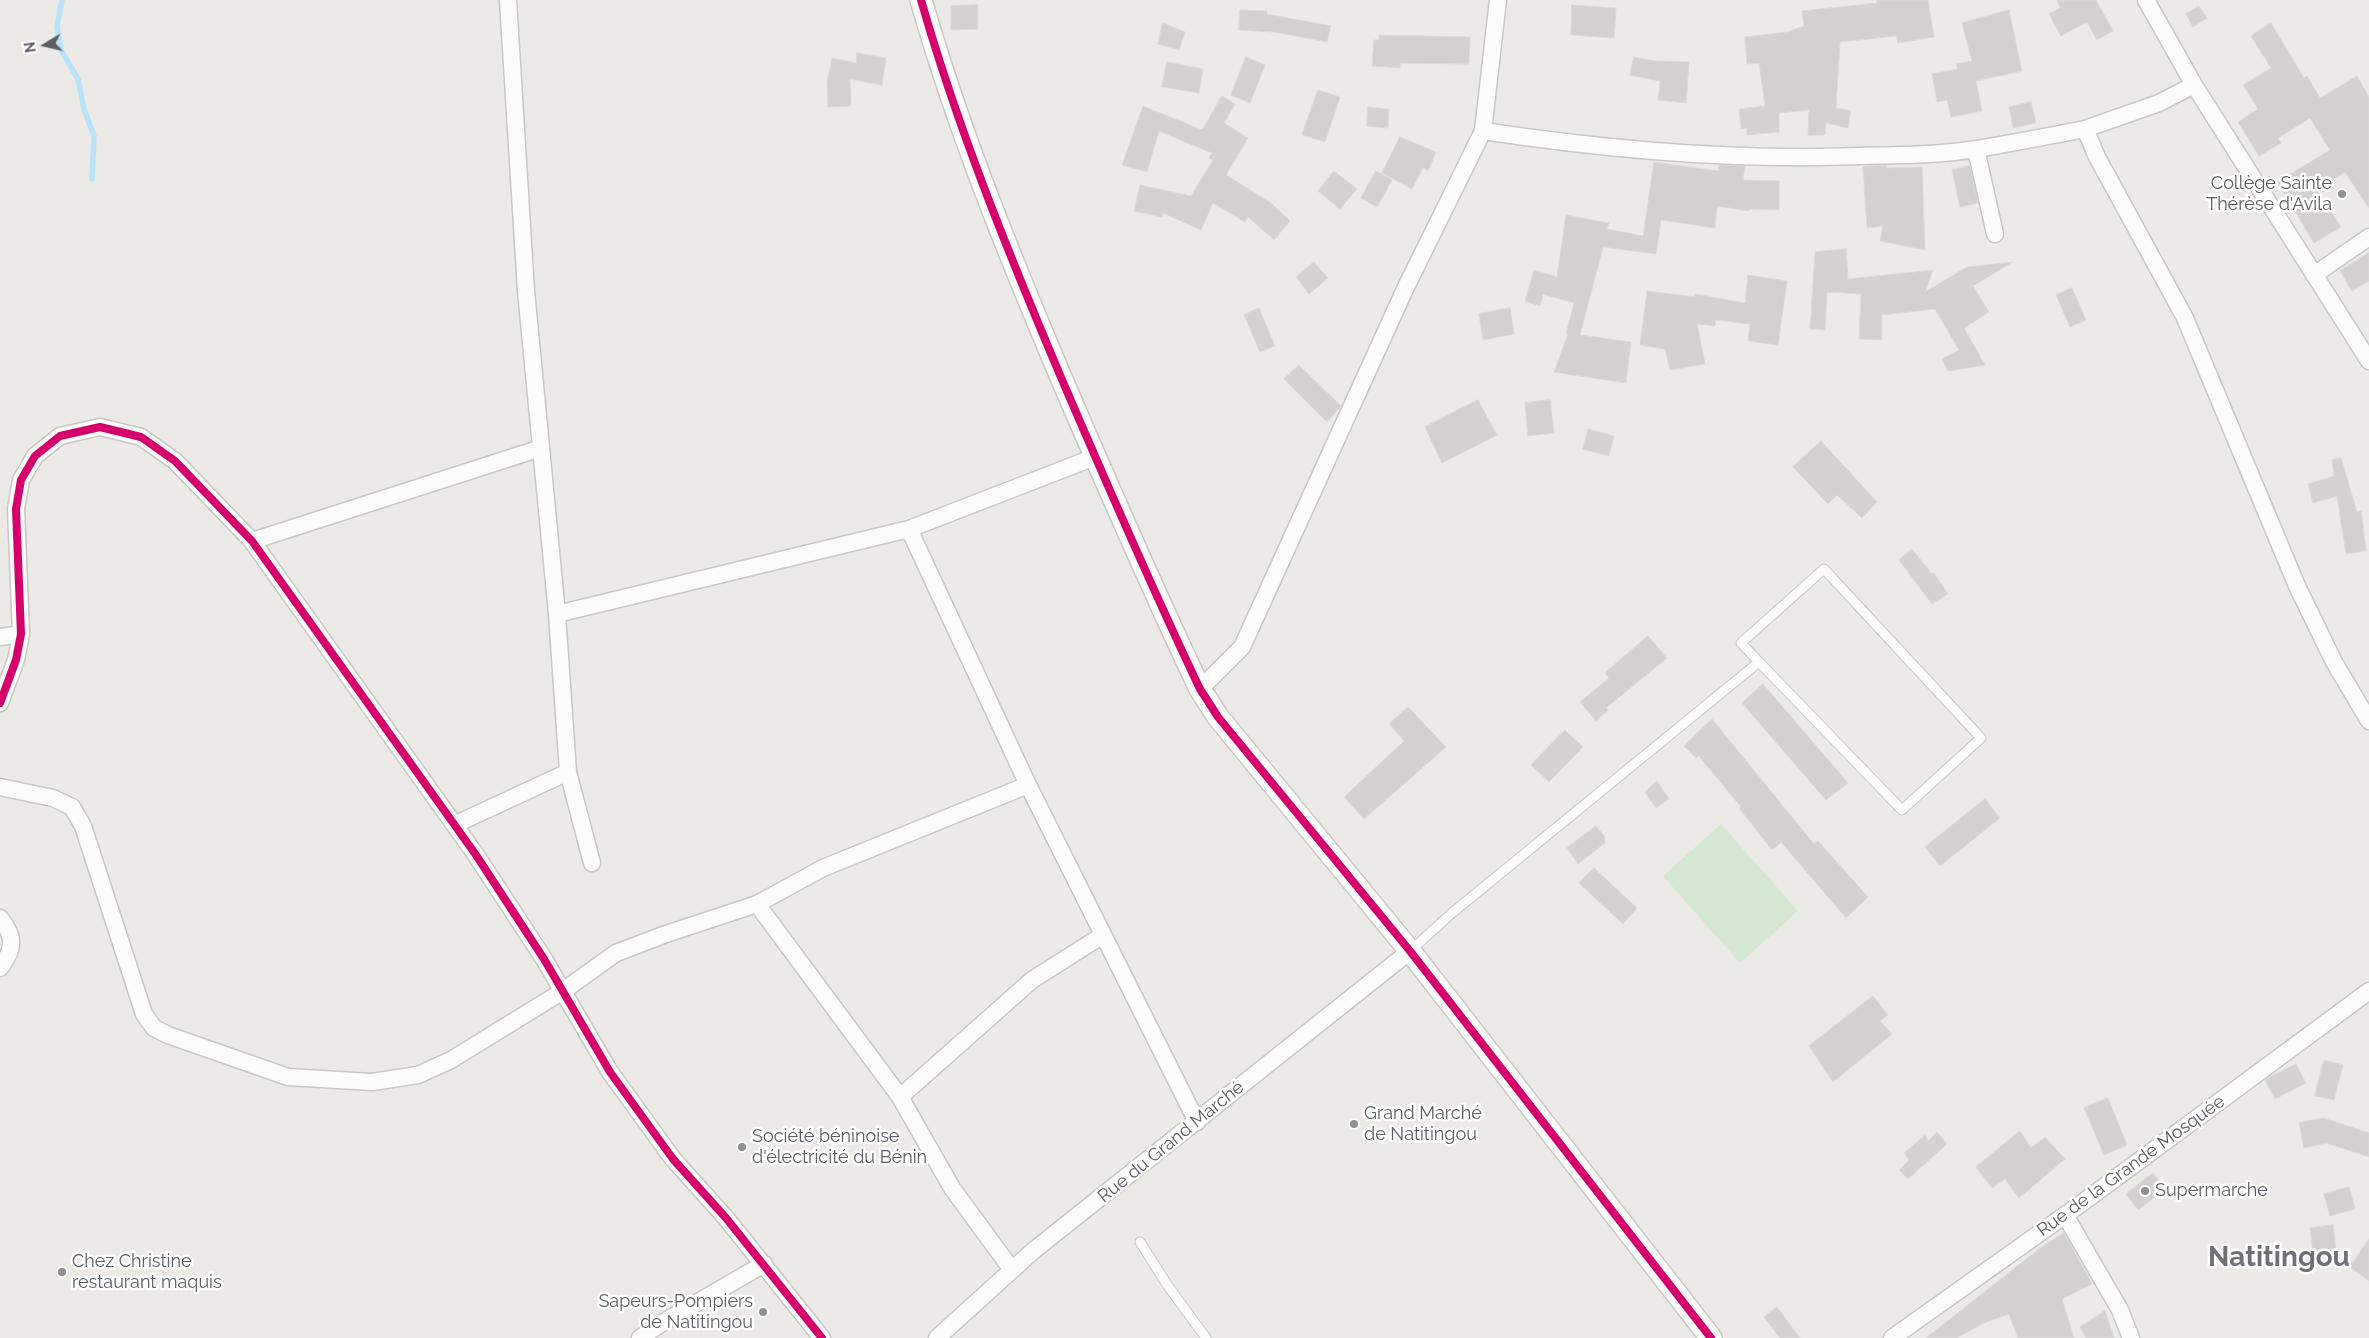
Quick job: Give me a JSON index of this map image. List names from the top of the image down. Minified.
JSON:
{"streets":{"street":["Rue du Grand Marché","Rue de la Grande Mosquée"]},"districts":["Natitingou"],"places":["Collège Sainte Thérèse d'Avila","Grand Marché de Natitingou","Société béninoise d'électricité du Bénin","Supermarche","Chez Christine restaurant maquis","Sapeurs-Pompiers de Natitingou"],"north":"left"}
